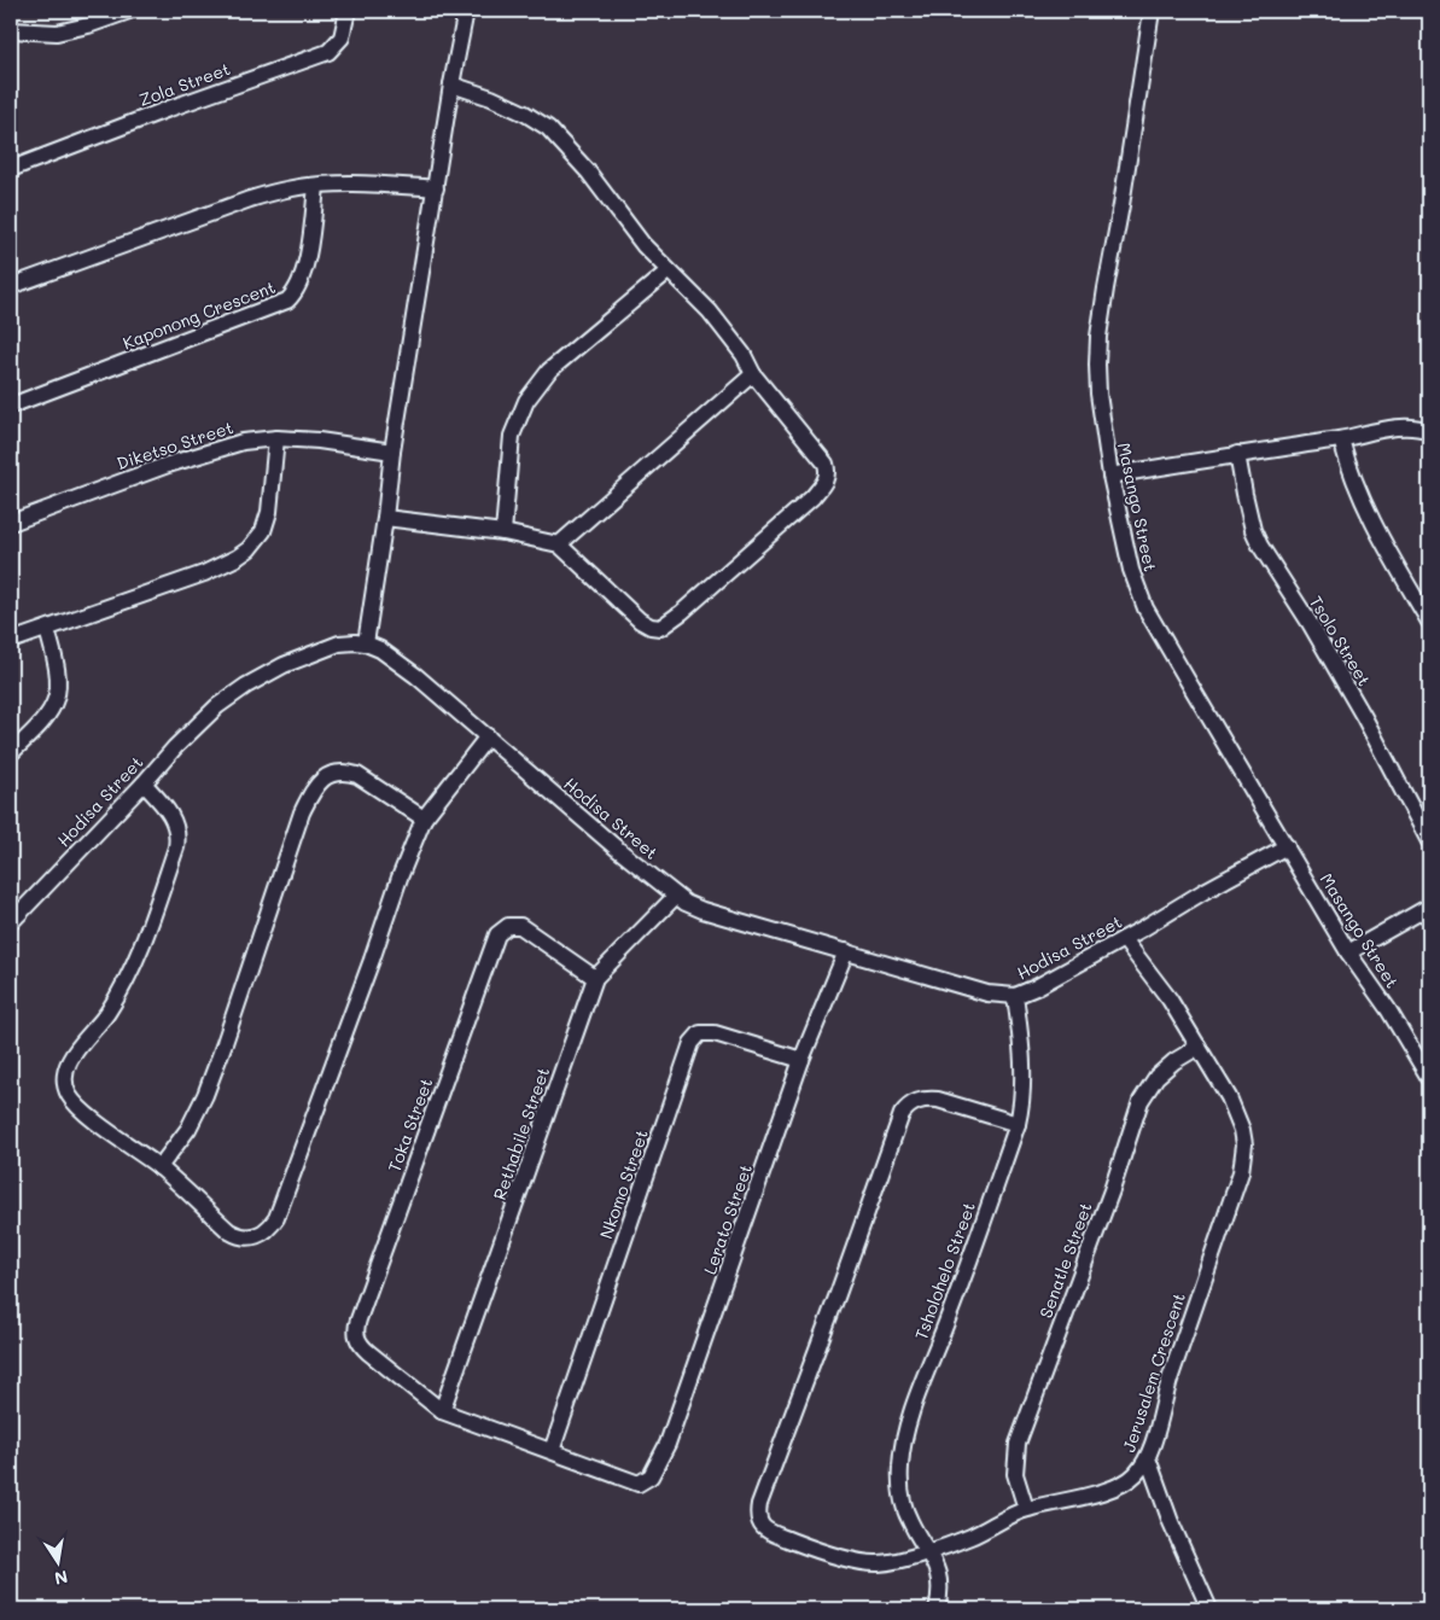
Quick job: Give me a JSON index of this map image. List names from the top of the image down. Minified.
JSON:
{"streets":{"street":["Zola Street","Kaponong Crescent","Diketso Street","Masango Street","Tsolo Street","Hodisa Street","Toka Street","Rethabile Street","Nkomo Street","Lerato Street","Senatle Street","Tsholohelo Street","Jerusalem Crescent"]},"crossings":[["Masango Street","Hodisa Street"],["Hodisa Street","Rethabile Street"],["Hodisa Street","Lerato Street"],["Hodisa Street","Tsholohelo Street"],["Hodisa Street","Jerusalem Crescent"],["Toka Street","Rethabile Street"],["Nkomo Street","Lerato Street"],["Senatle Street","Jerusalem Crescent"],["Tsholohelo Street","Jerusalem Crescent"]],"north":"bottom"}
